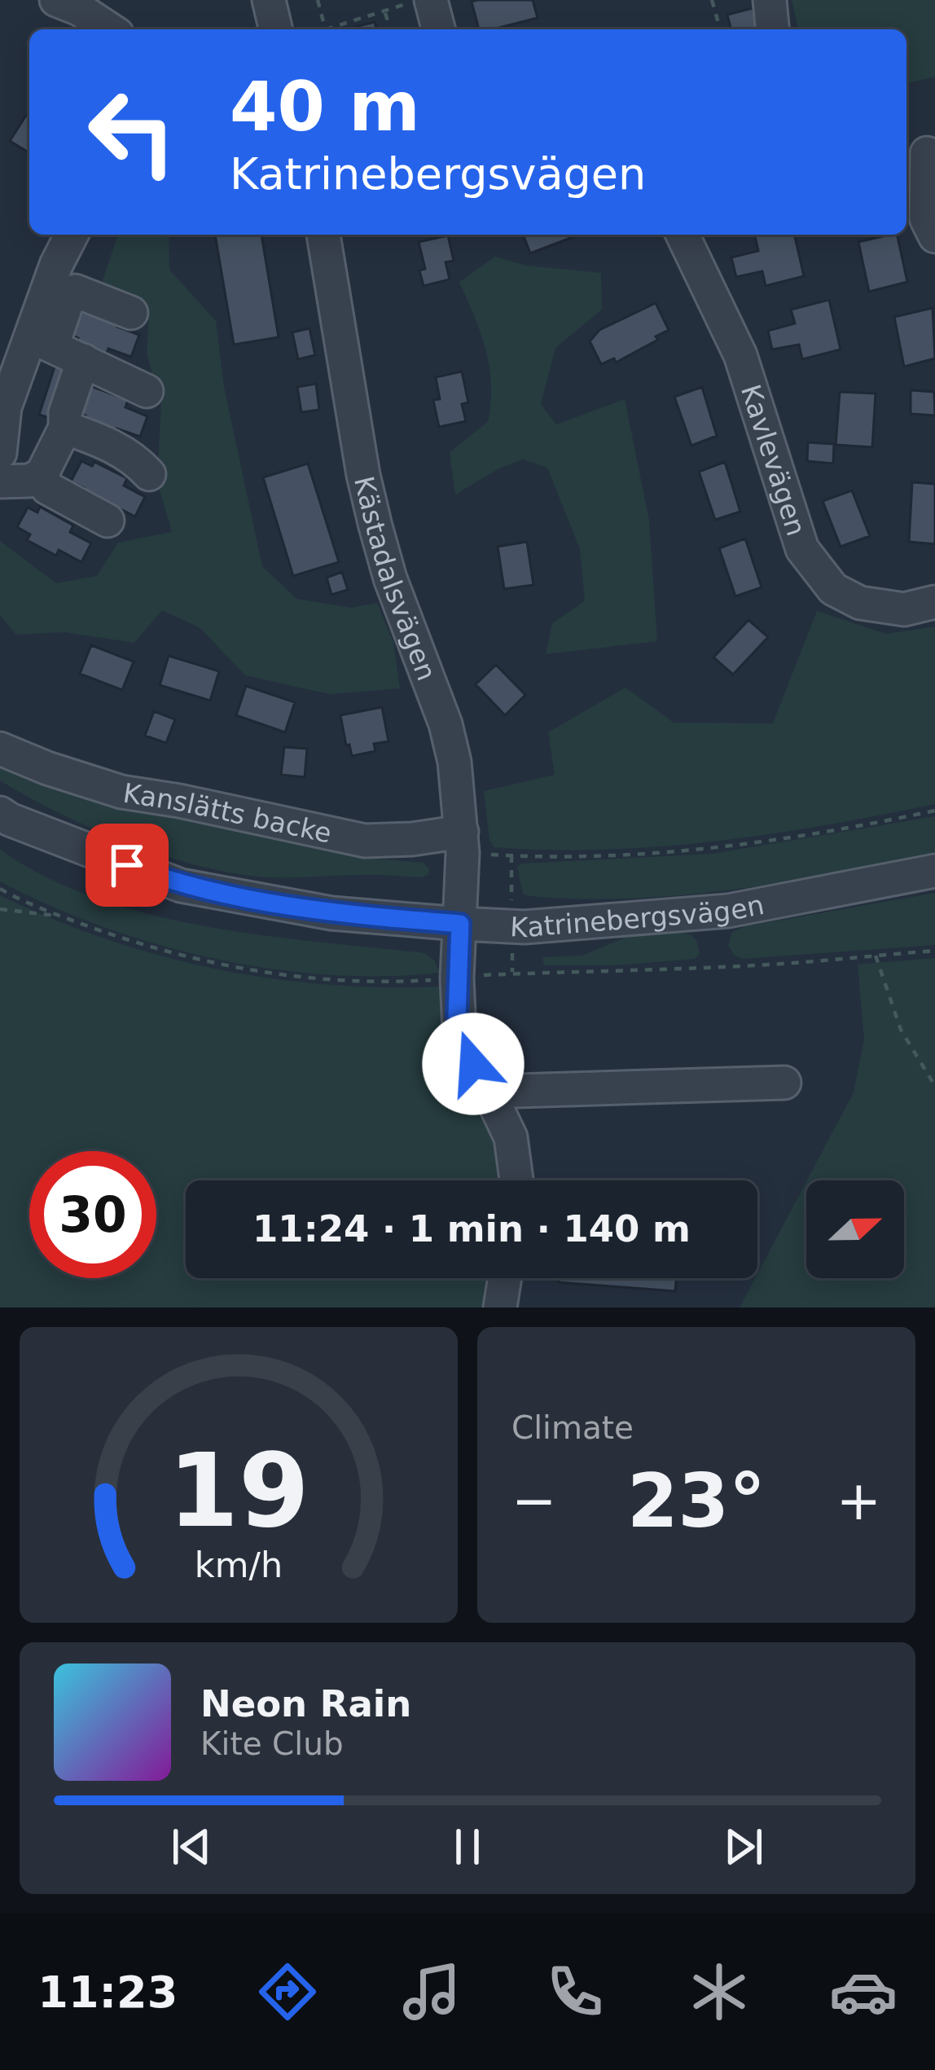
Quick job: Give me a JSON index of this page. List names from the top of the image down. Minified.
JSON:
{"streets":{"street":["Kavlevägen","Kästadalsvägen","Kanslätts backe","Katrinebergsvägen"]},"crossings":[["Kästadalsvägen","Kanslätts backe"],["Kästadalsvägen","Katrinebergsvägen"]],"north":"right","page":{"turn":["40 m","Katrinebergsvägen"],"limit":"30","trip":"11:24 · 1 min · 140 m","tile":"Climate","heat":["−","23°","+"],"song":["Neon Rain","Kite Club"],"tabs":"11:23","gauge":["19","km/h"]}}
